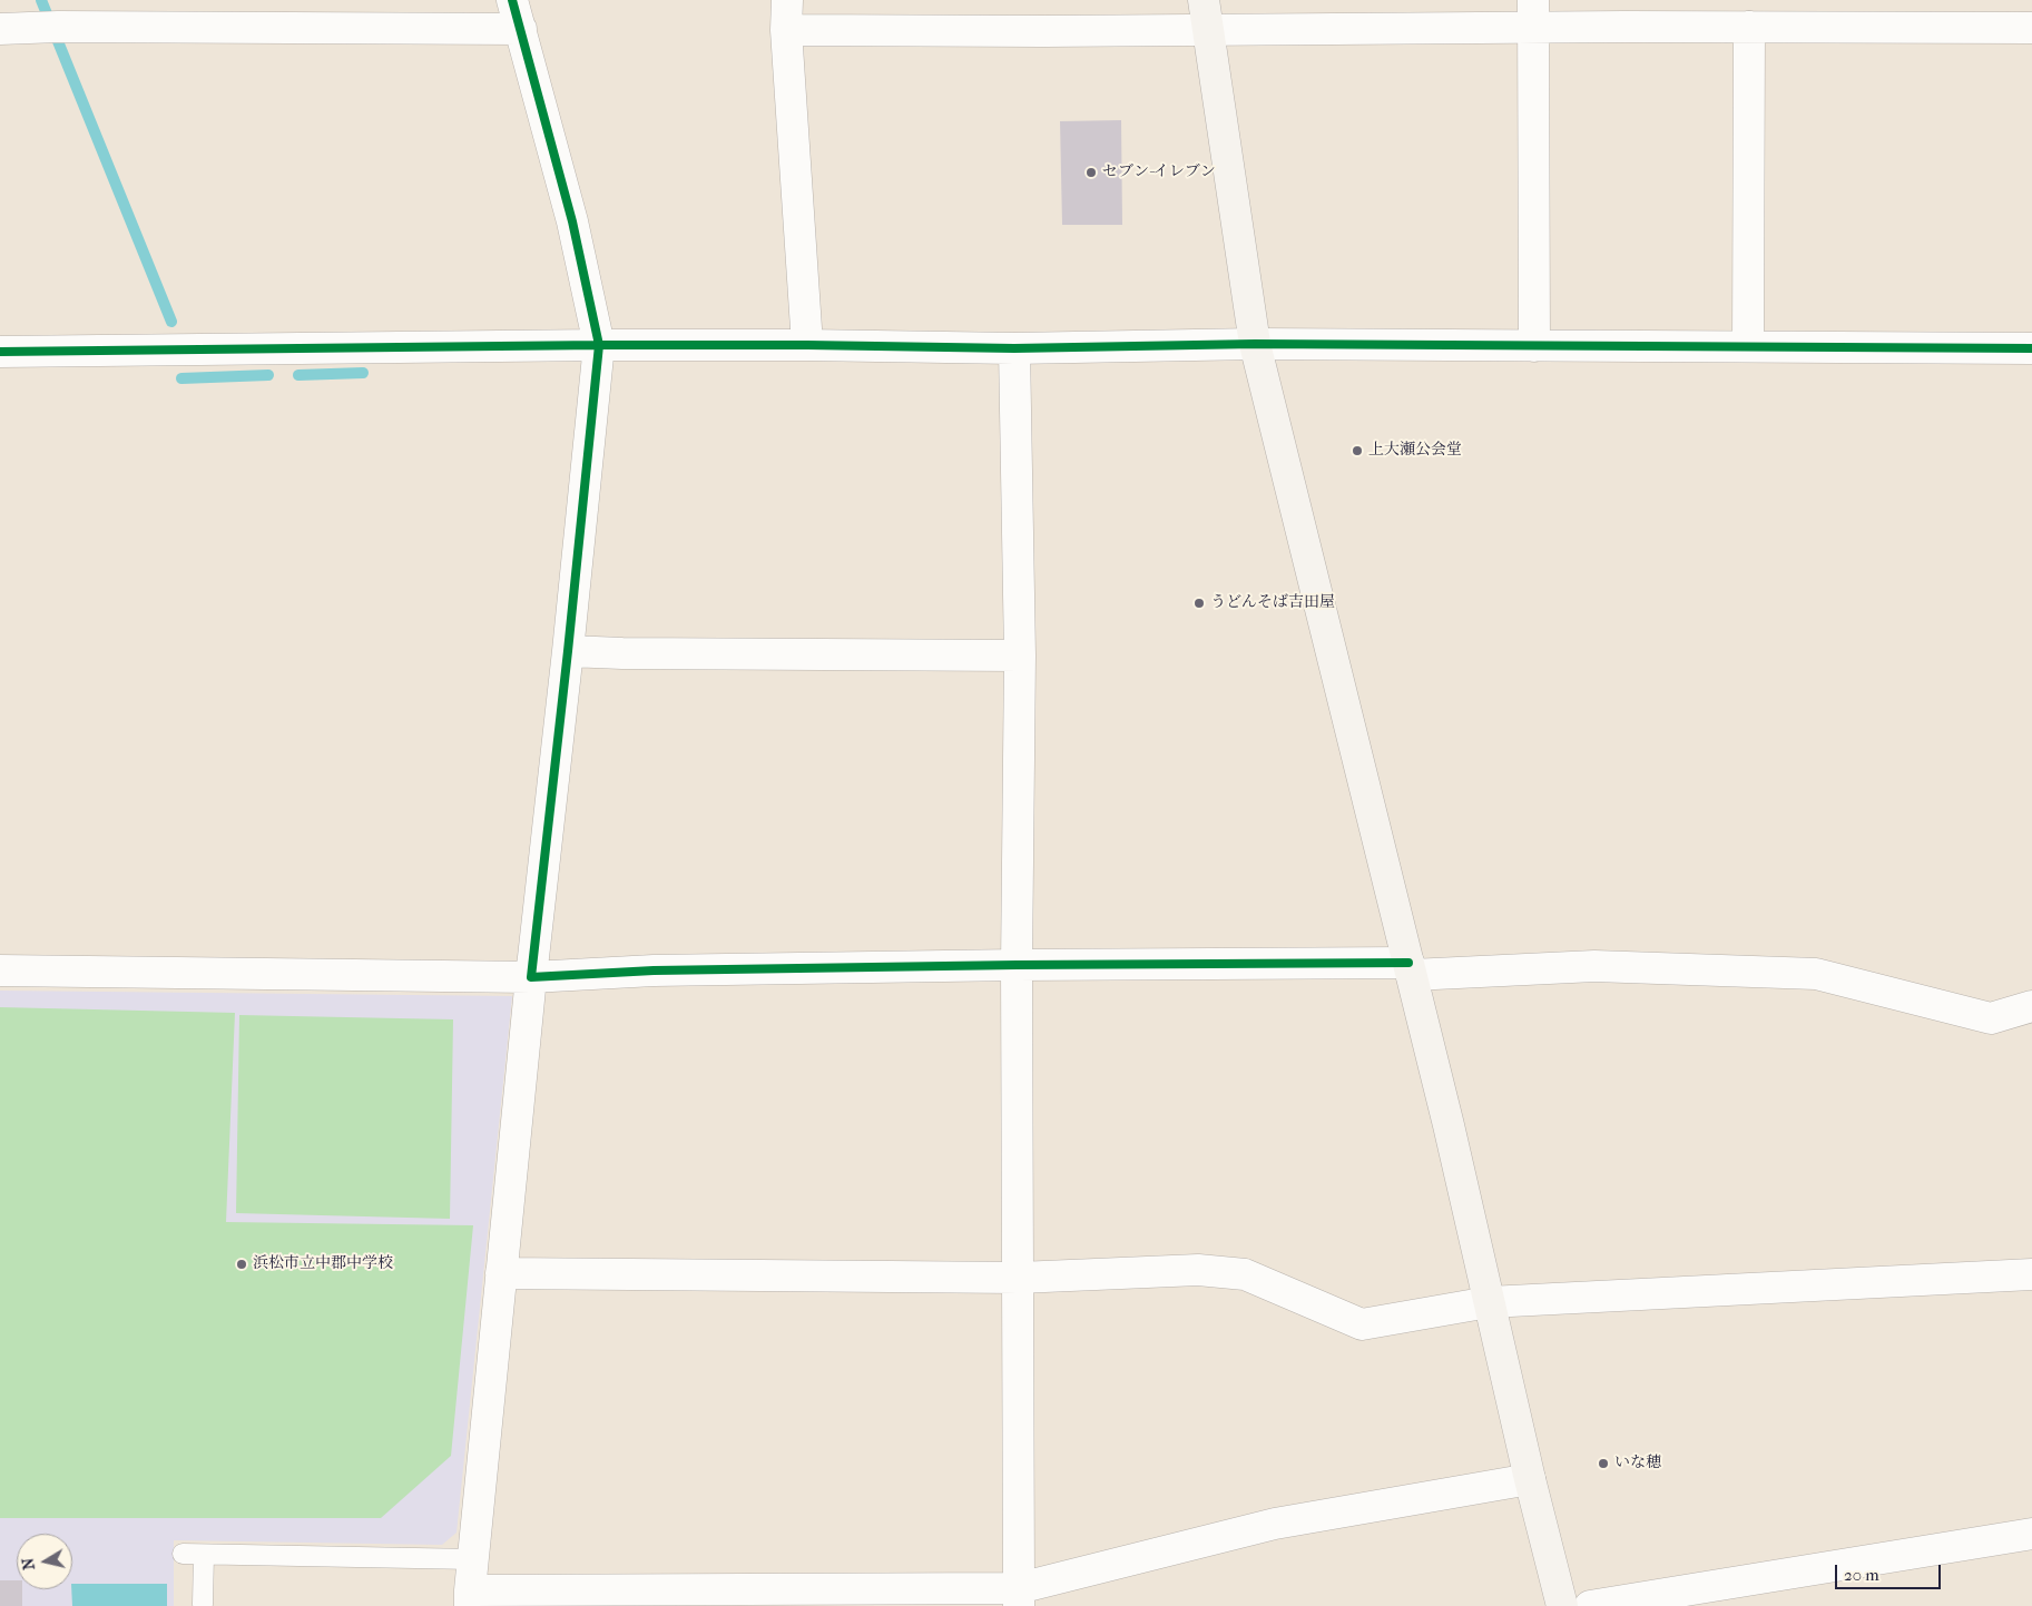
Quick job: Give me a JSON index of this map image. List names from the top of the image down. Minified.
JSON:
{"places":["セブン-イレブン","上大瀬公会堂","うどんそば吉田屋","浜松市立中郡中学校","いな穂"],"scale_bar":"20 m","north":"left"}
